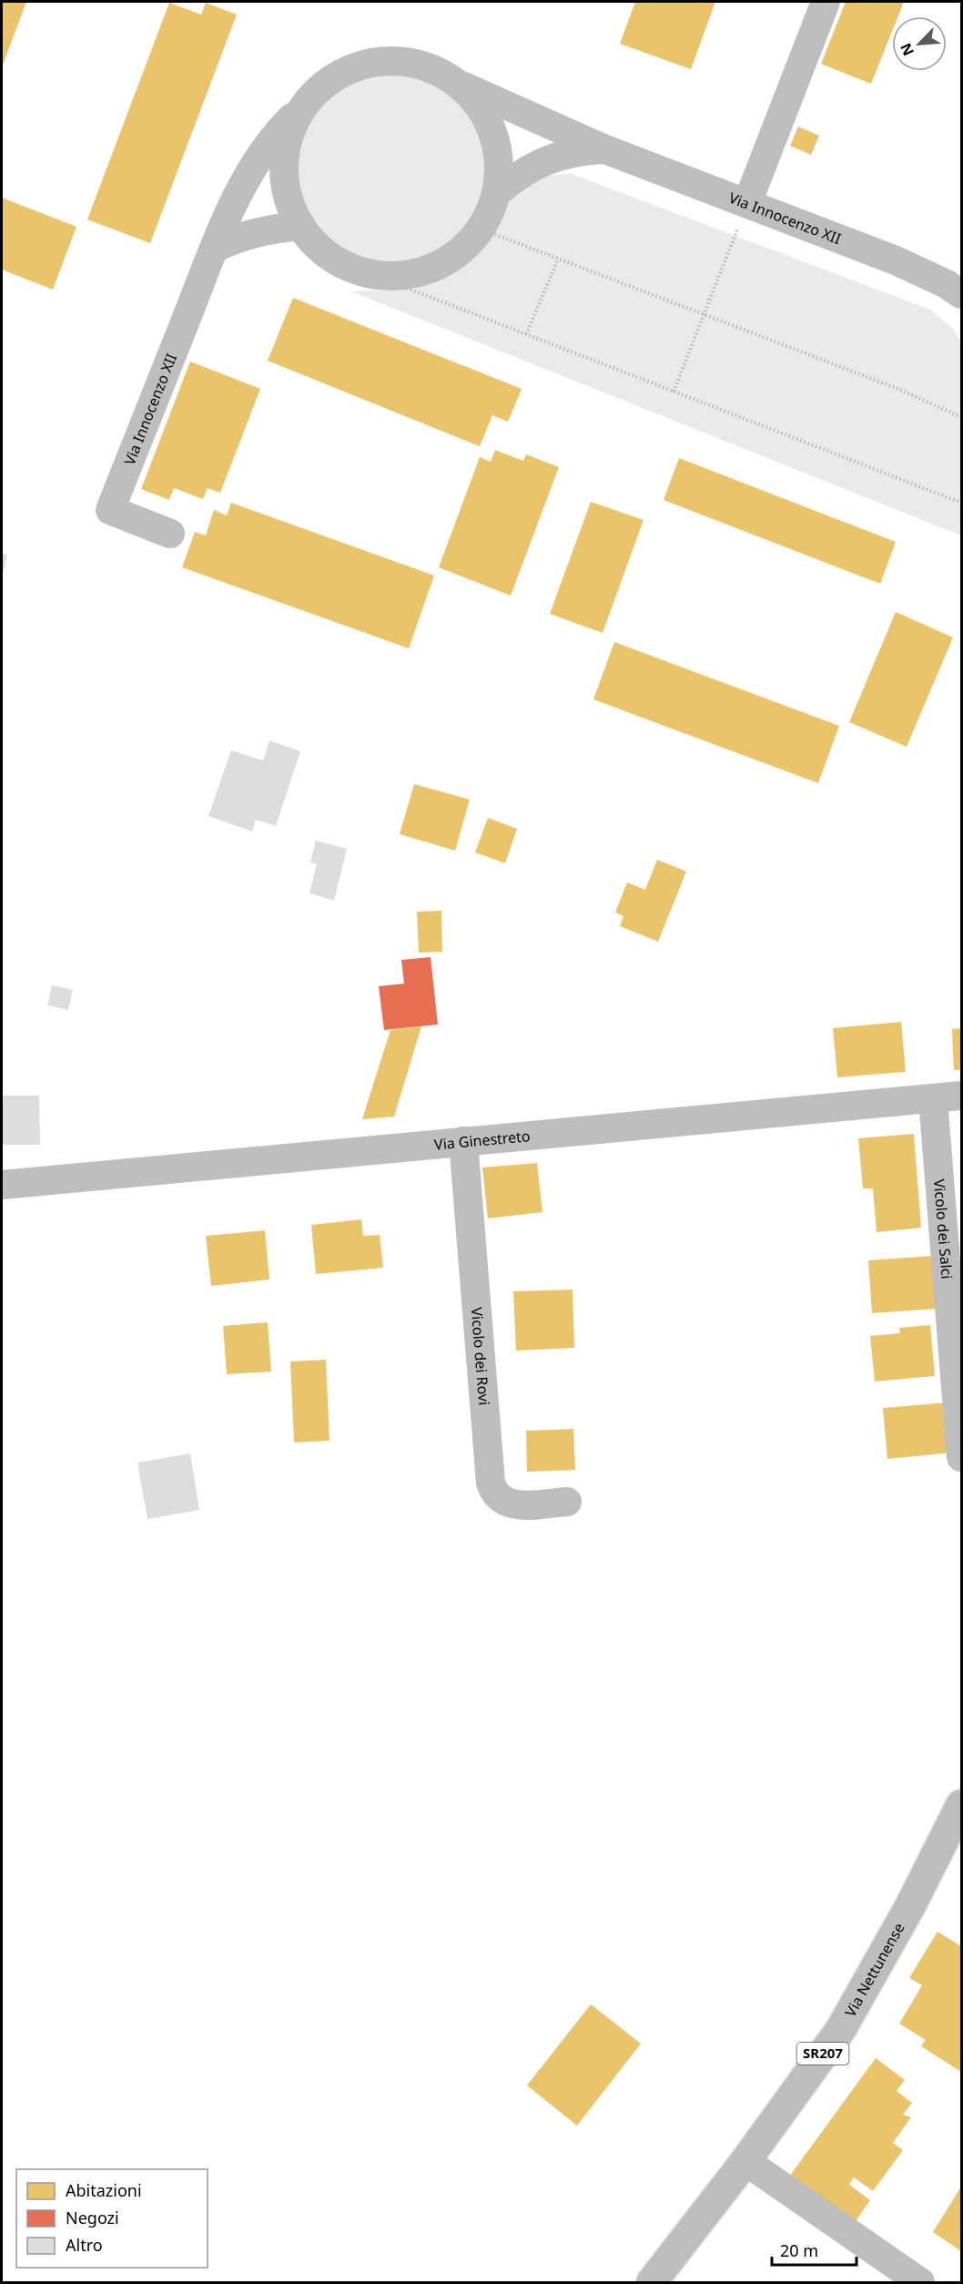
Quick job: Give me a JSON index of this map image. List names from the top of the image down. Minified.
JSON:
{"streets":{"main road":["Via Nettunense","SR207"],"street":["Via Innocenzo XII","Via Ginestreto","Vicolo dei Salci","Vicolo dei Rovi"]},"crossings":[["Via Ginestreto","Vicolo dei Salci"],["Via Ginestreto","Vicolo dei Rovi"]],"legend":["Abitazioni","Negozi","Altro"],"scale_bar":"20 m","north":"bottom left"}
